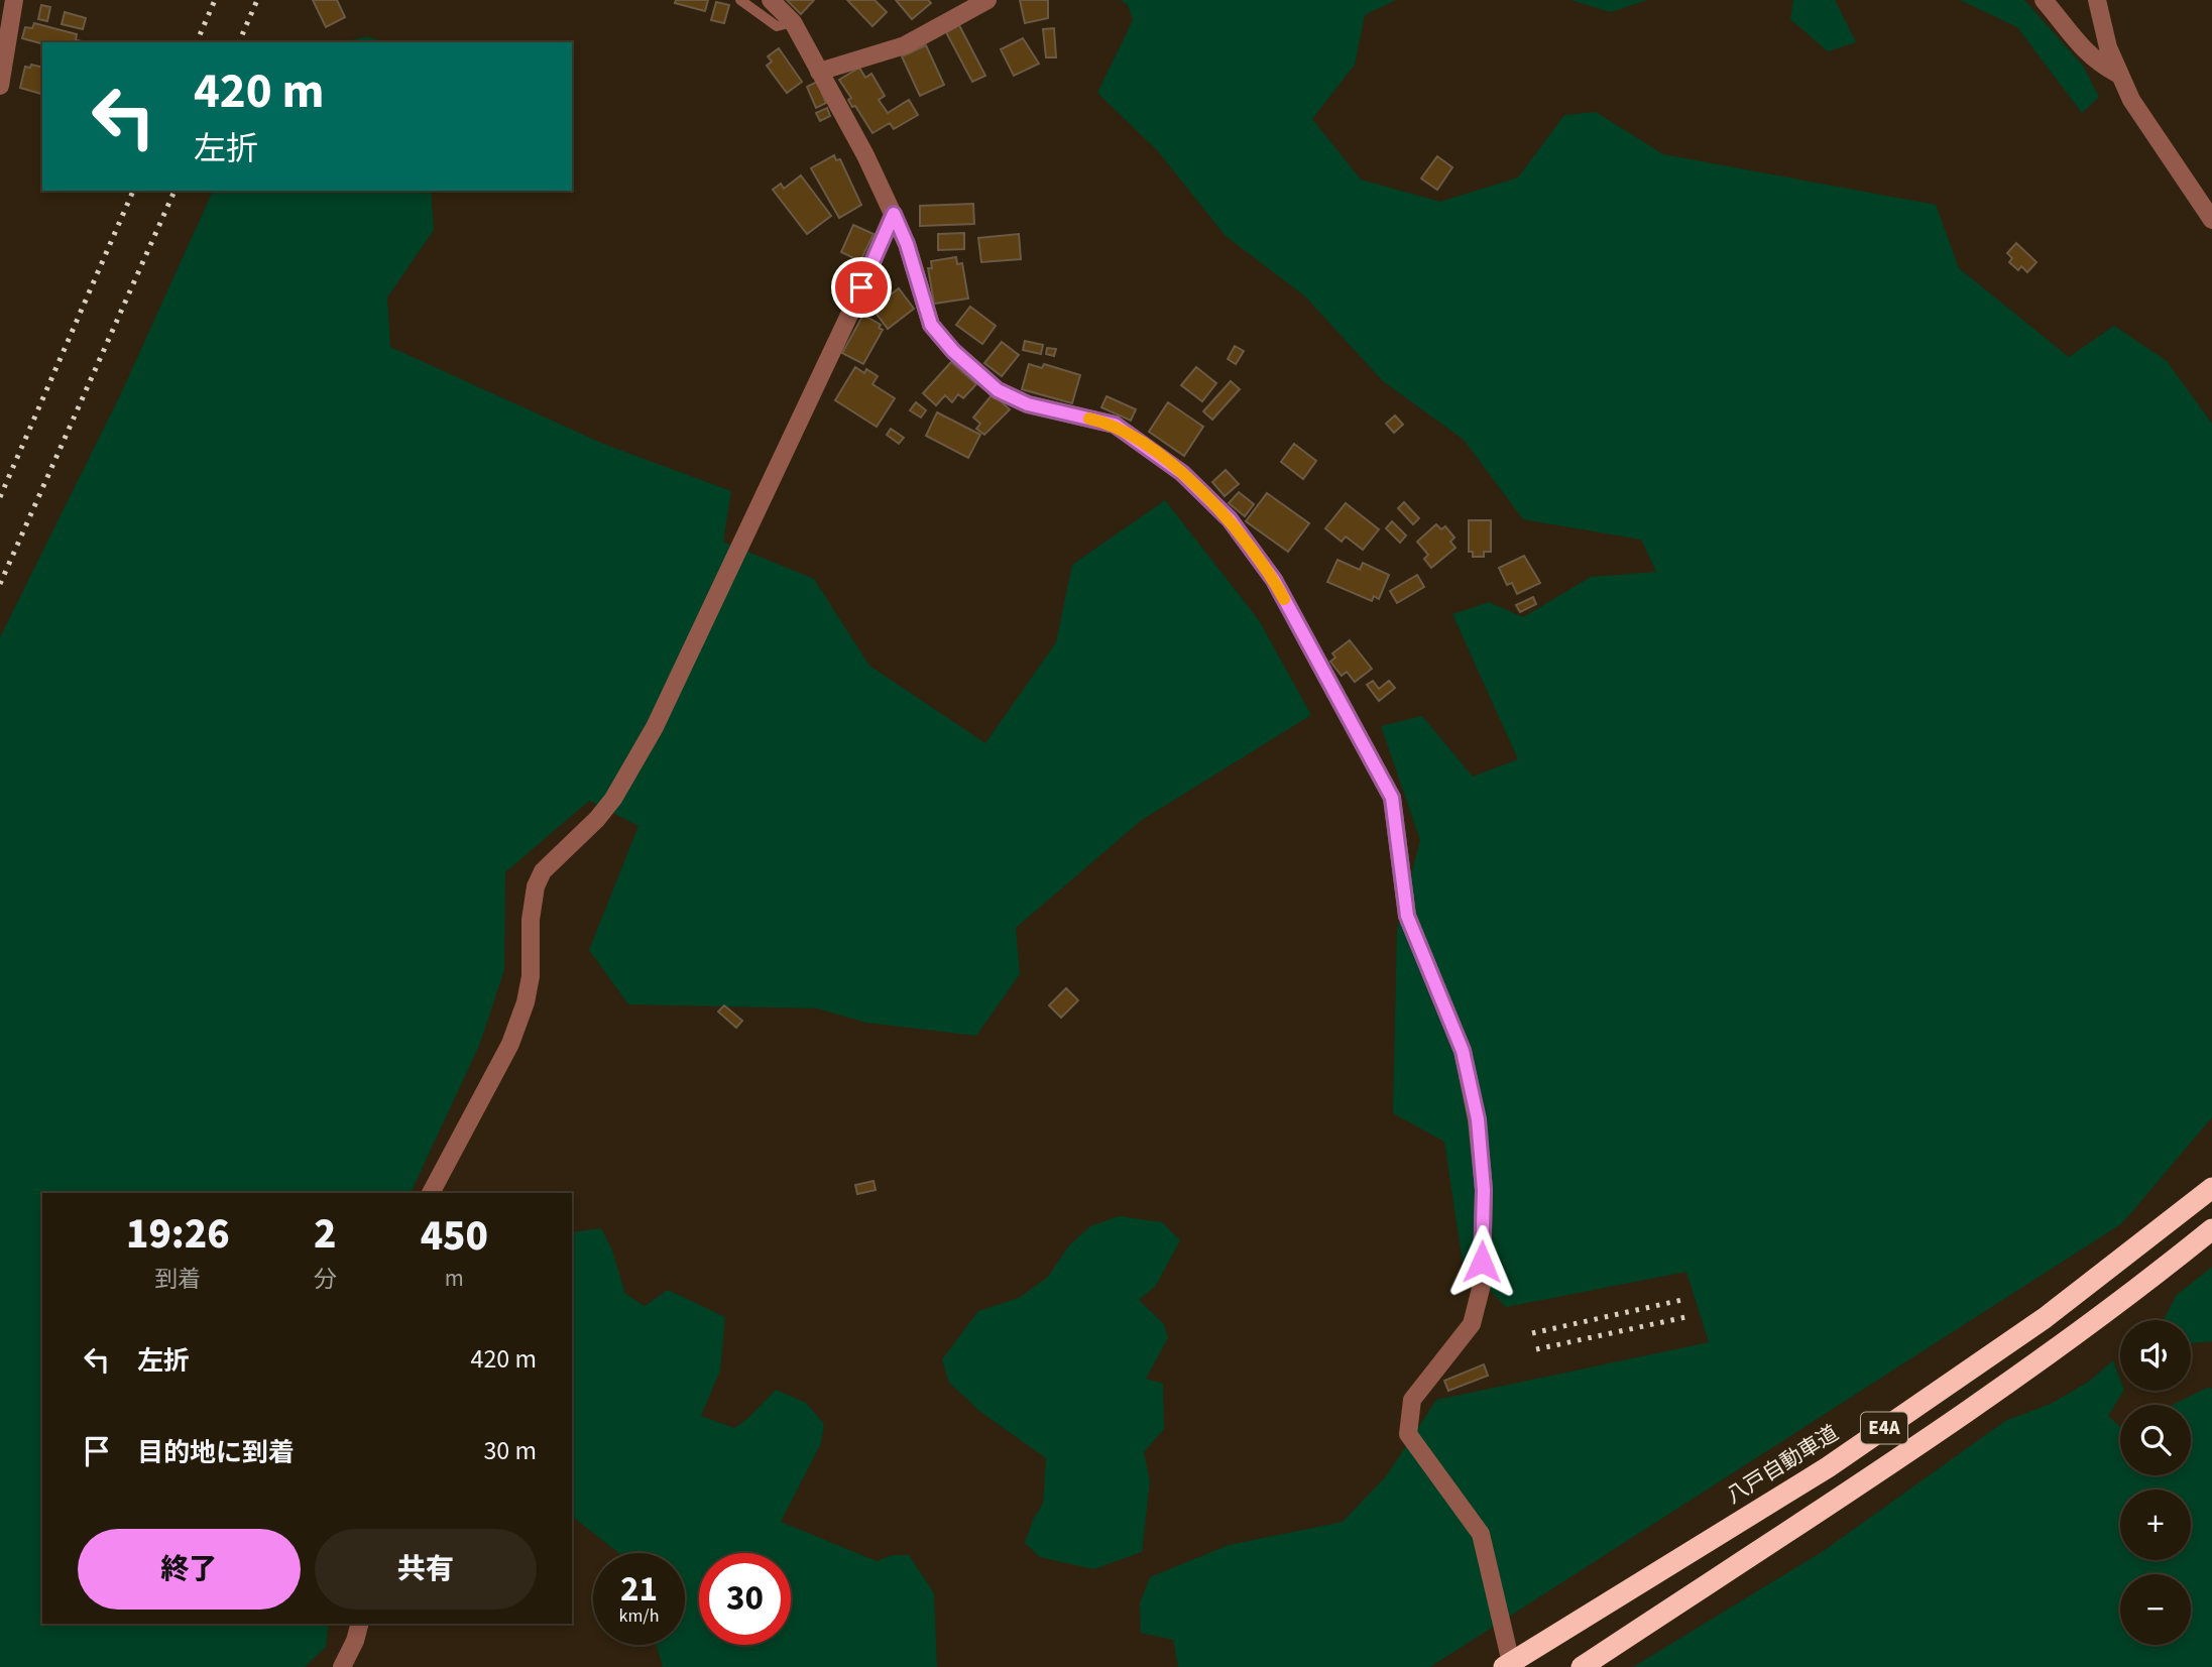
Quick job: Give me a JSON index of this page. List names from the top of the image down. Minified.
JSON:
{"streets":{"highway":["E4A","八戸自動車道"]},"page":{"turn":["420 m","左折"],"eta":["19:26","到着","2","分","450","m"],"list":[{"name":"左折","value":"420 m"},{"name":"目的地に到着","value":"30 m"}],"map_buttons":["+","−"],"buttons":["終了","共有"],"speed":"21 km/h","limit":"30"}}
